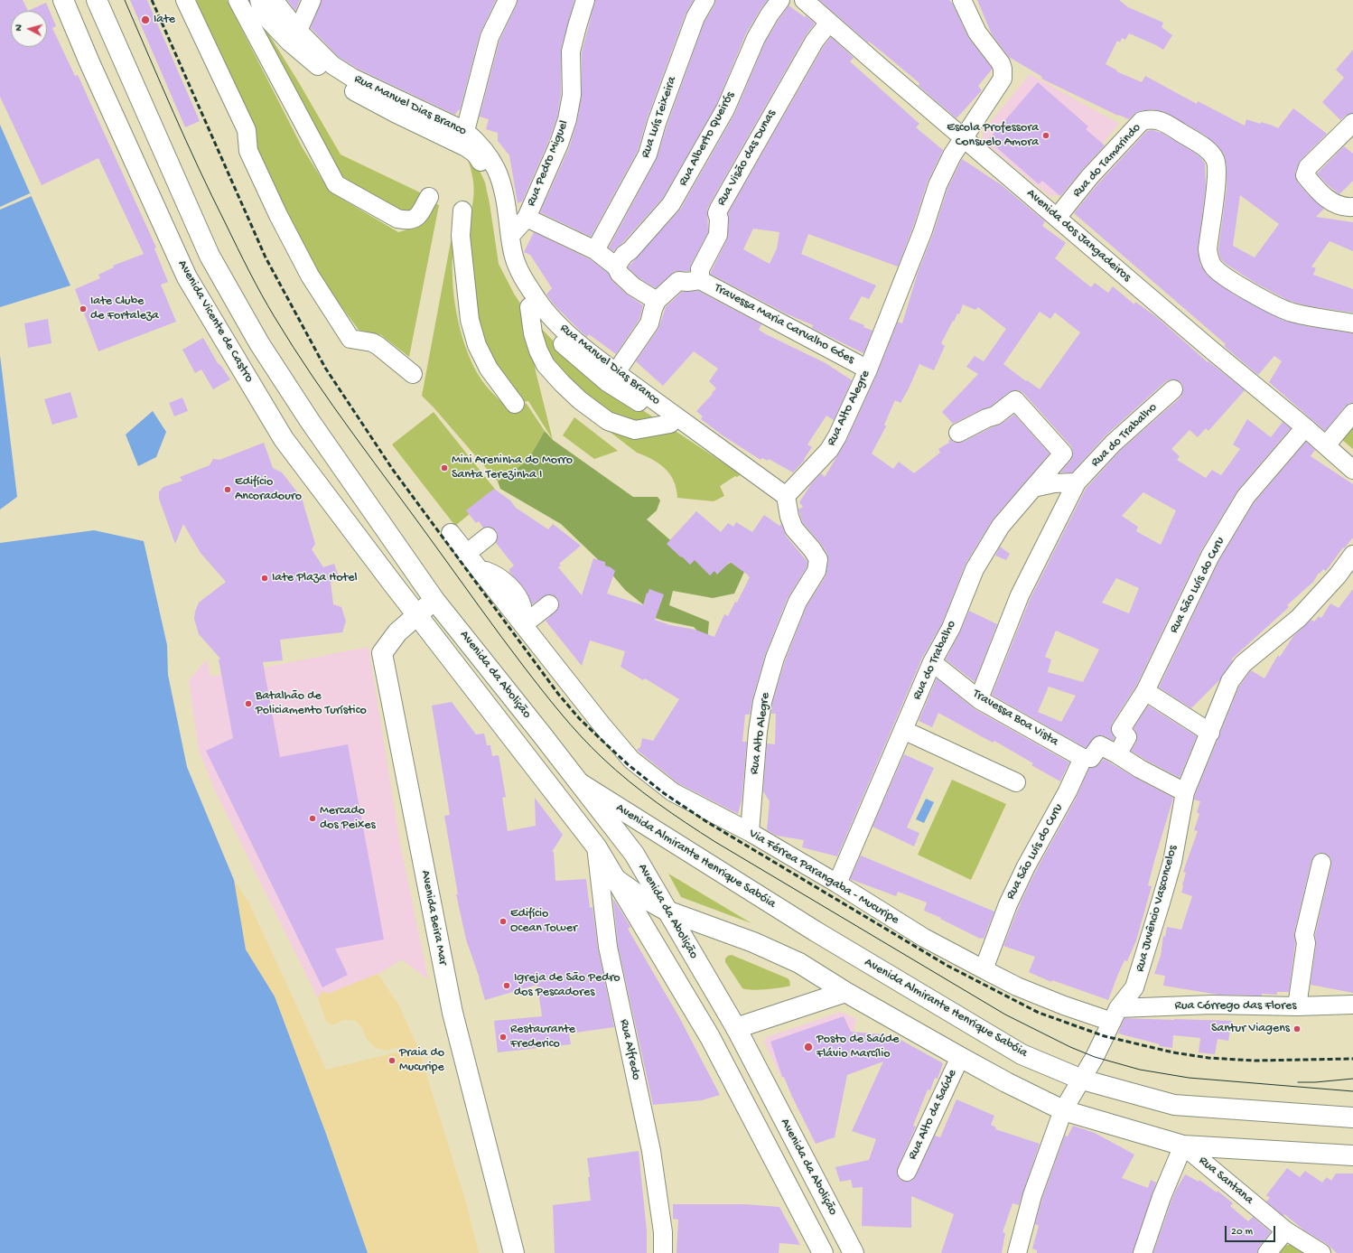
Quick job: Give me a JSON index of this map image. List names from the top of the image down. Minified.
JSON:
{"streets":{"main road":["Avenida Vicente de Castro","Avenida da Abolição","Avenida Almirante Henrique Sabóia","Avenida Beira Mar"],"street":["Rua Manuel Dias Branco","Rua Luís Teixeira","Rua Alberto Queirós","Rua Visão das Dunas","Rua do Tamarindo","Rua Pedro Miguel","Avenida dos Jangadeiros","Travessa Maria Carvalho Góes","Rua Alto Alegre","Rua do Trabalho","Rua São Luís do Curu","Travessa Boa Vista","Via Férrea Parangaba - Mucuripe","Rua Juvêncio Vasconcelos","Rua Córrego das Flores","Rua Alfredo","Rua Alto da Saúde","Rua Santana"]},"crossings":[["Rua Manuel Dias Branco","Rua Pedro Miguel"],["Rua Manuel Dias Branco","Rua Alto Alegre"],["Rua Visão das Dunas","Avenida dos Jangadeiros"],["Rua Visão das Dunas","Travessa Maria Carvalho Góes"],["Rua do Tamarindo","Avenida dos Jangadeiros"],["Avenida dos Jangadeiros","Rua Alto Alegre"],["Avenida dos Jangadeiros","Rua São Luís do Curu"],["Avenida Vicente de Castro","Avenida da Abolição"],["Avenida Vicente de Castro","Avenida Beira Mar"],["Travessa Maria Carvalho Góes","Rua Alto Alegre"],["Rua Alto Alegre","Via Férrea Parangaba - Mucuripe"],["Rua do Trabalho","Travessa Boa Vista"],["Rua do Trabalho","Via Férrea Parangaba - Mucuripe"],["Rua São Luís do Curu","Travessa Boa Vista"],["Rua São Luís do Curu","Via Férrea Parangaba - Mucuripe"],["Avenida da Abolição","Avenida Almirante Henrique Sabóia"],["Avenida da Abolição","Avenida Beira Mar"],["Avenida da Abolição","Rua Alfredo"],["Avenida Almirante Henrique Sabóia","Rua Juvêncio Vasconcelos"],["Via Férrea Parangaba - Mucuripe","Rua Juvêncio Vasconcelos"],["Via Férrea Parangaba - Mucuripe","Rua Córrego das Flores"],["Rua Juvêncio Vasconcelos","Rua Córrego das Flores"]],"places":["Iate","Escola Professora Consuelo Amora","Iate Clube de Fortaleza","Mini Areninha do Morro Santa Terezinha I","Edifício Ancoradouro","Iate Plaza Hotel","Batalhão de Policiamento Turístico","Mercado dos Peixes","Edifício Ocean Tower","Igreja de São Pedro dos Pescadores","Santur Viagens","Restaurante Frederico","Posto de Saúde Flávio Marcílio","Praia do Mucuripe"],"scale_bar":"20 m","north":"left"}
